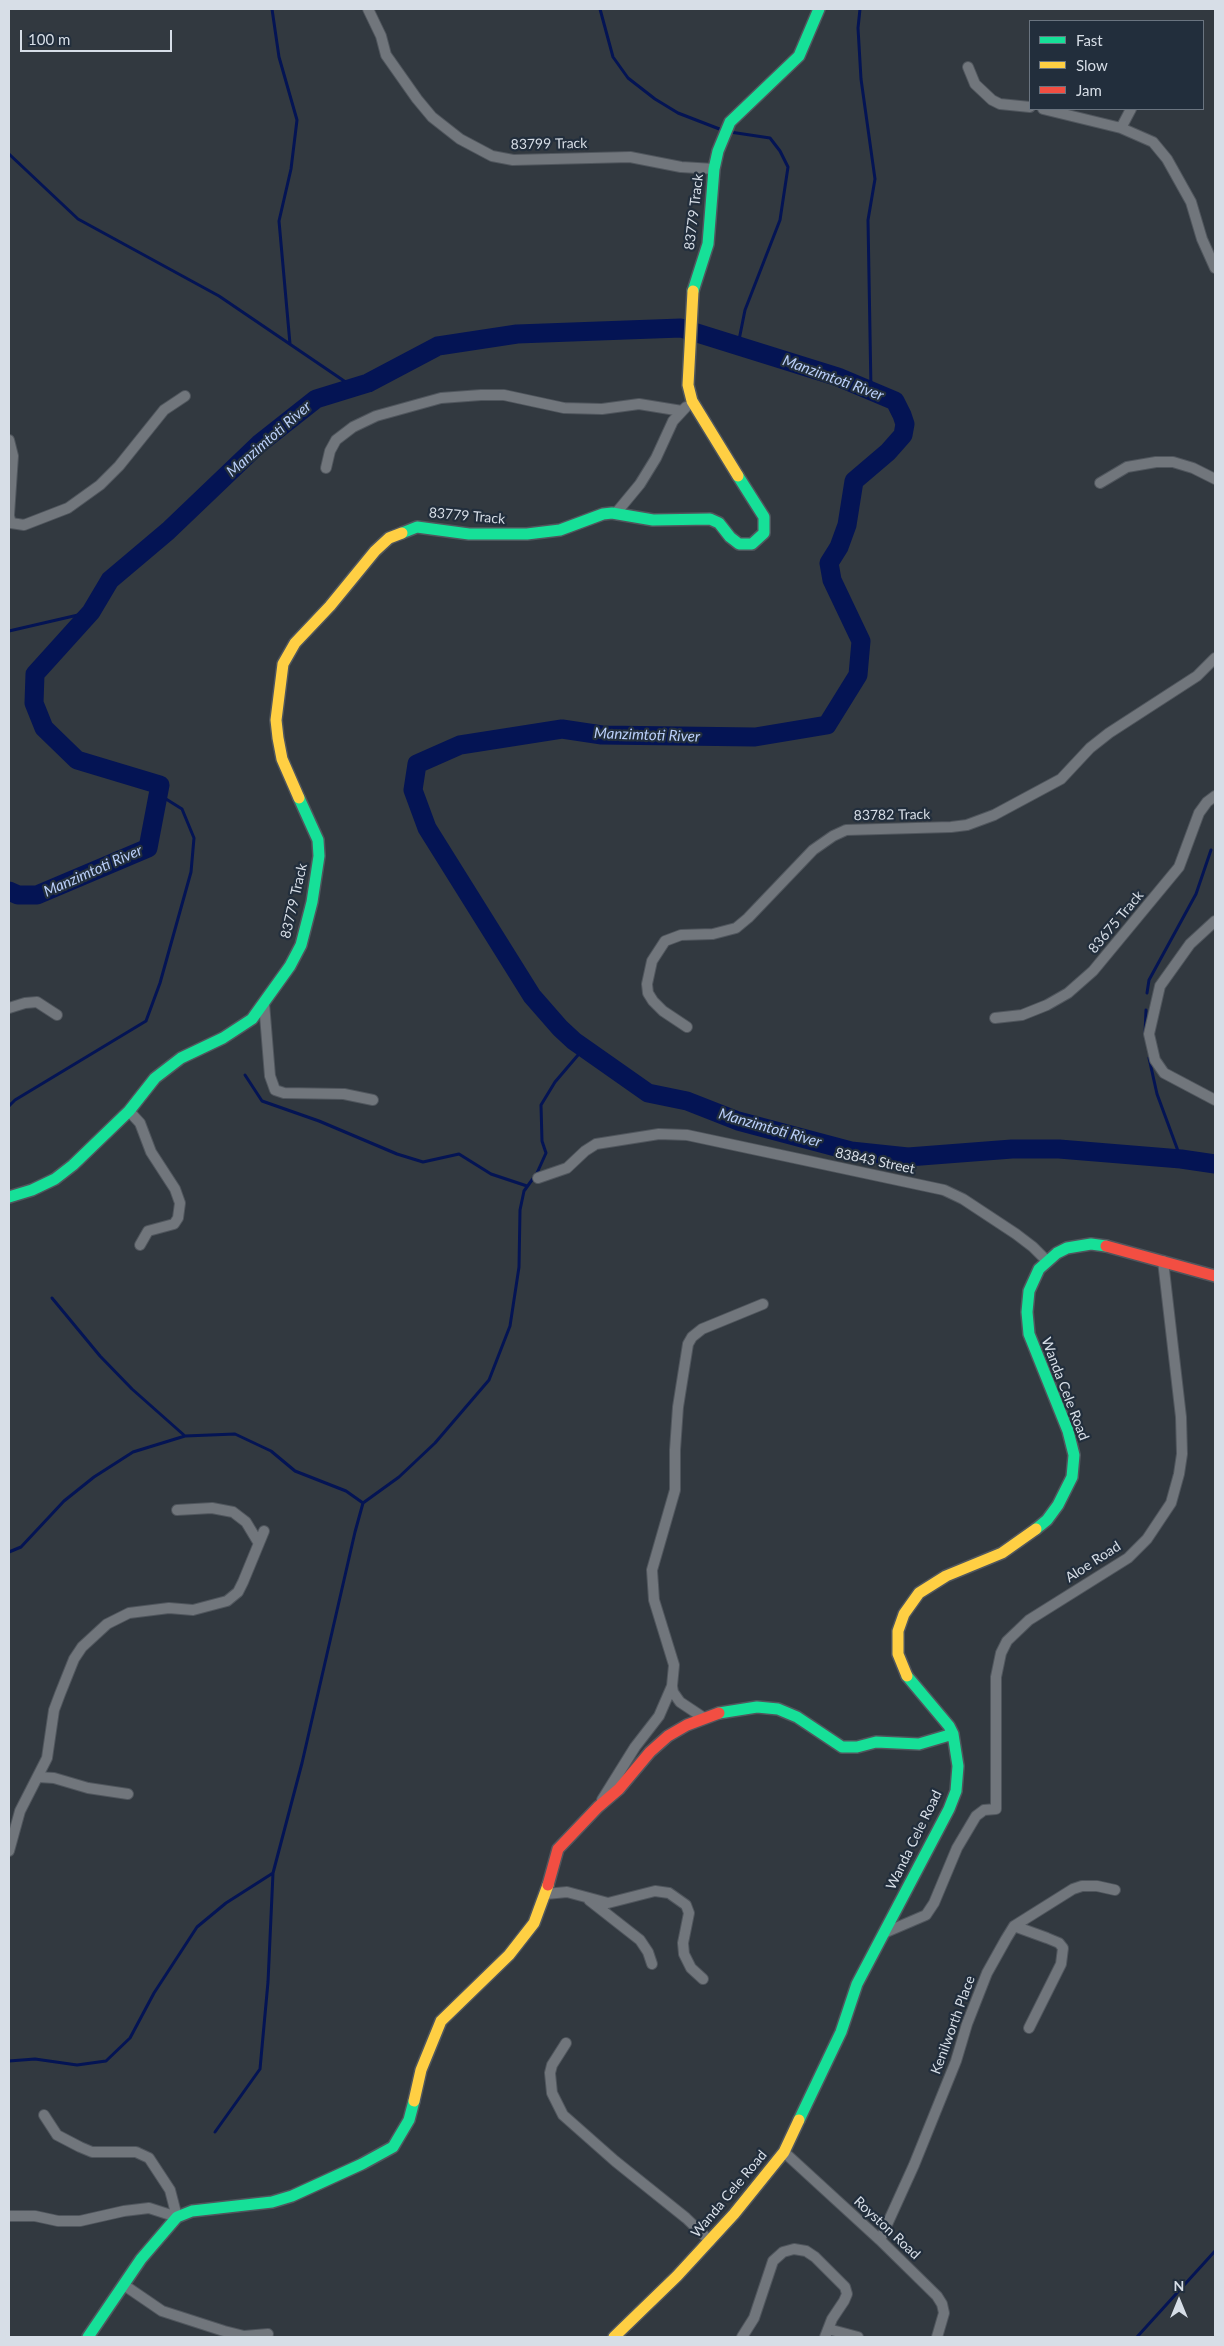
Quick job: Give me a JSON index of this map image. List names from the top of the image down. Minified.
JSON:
{"streets":{"street":["83799 Track","83779 Track","83782 Track","83675 Track","83843 Street","Wanda Cele Road","Aloe Road","Kenilworth Place","Royston Road"]},"crossings":[["83799 Track","83779 Track"],["83843 Street","Wanda Cele Road"],["Wanda Cele Road","Aloe Road"],["Wanda Cele Road","Royston Road"],["Kenilworth Place","Royston Road"]],"water":["Manzimtoti River"],"legend":["Fast","Slow","Jam"],"scale_bar":"100 m","north":"top"}
